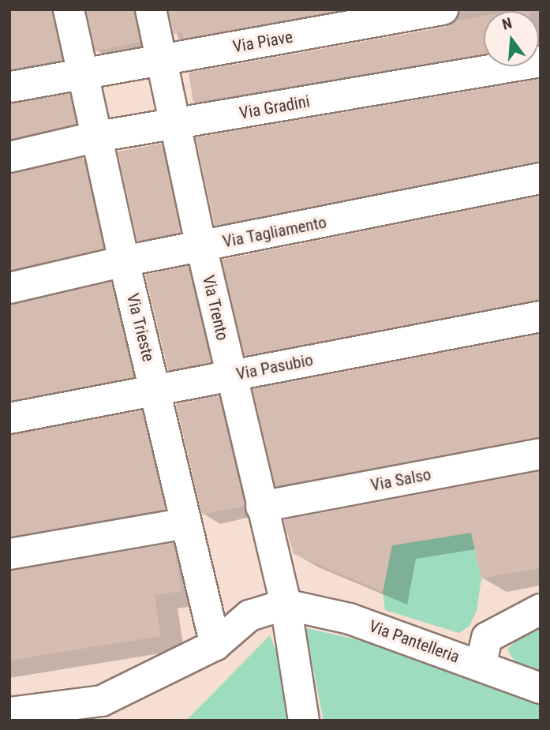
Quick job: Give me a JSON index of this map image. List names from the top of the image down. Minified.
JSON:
{"streets":{"street":["Via Piave","Via Gradini","Via Tagliamento","Via Trento","Via Trieste","Via Pasubio","Via Salso","Via Pantelleria"]},"crossings":[["Via Piave","Via Trento"],["Via Piave","Via Trieste"],["Via Gradini","Via Trento"],["Via Gradini","Via Trieste"],["Via Tagliamento","Via Trento"],["Via Tagliamento","Via Trieste"],["Via Trento","Via Pasubio"],["Via Trento","Via Salso"],["Via Trento","Via Pantelleria"],["Via Trieste","Via Pasubio"]],"north":"top"}
